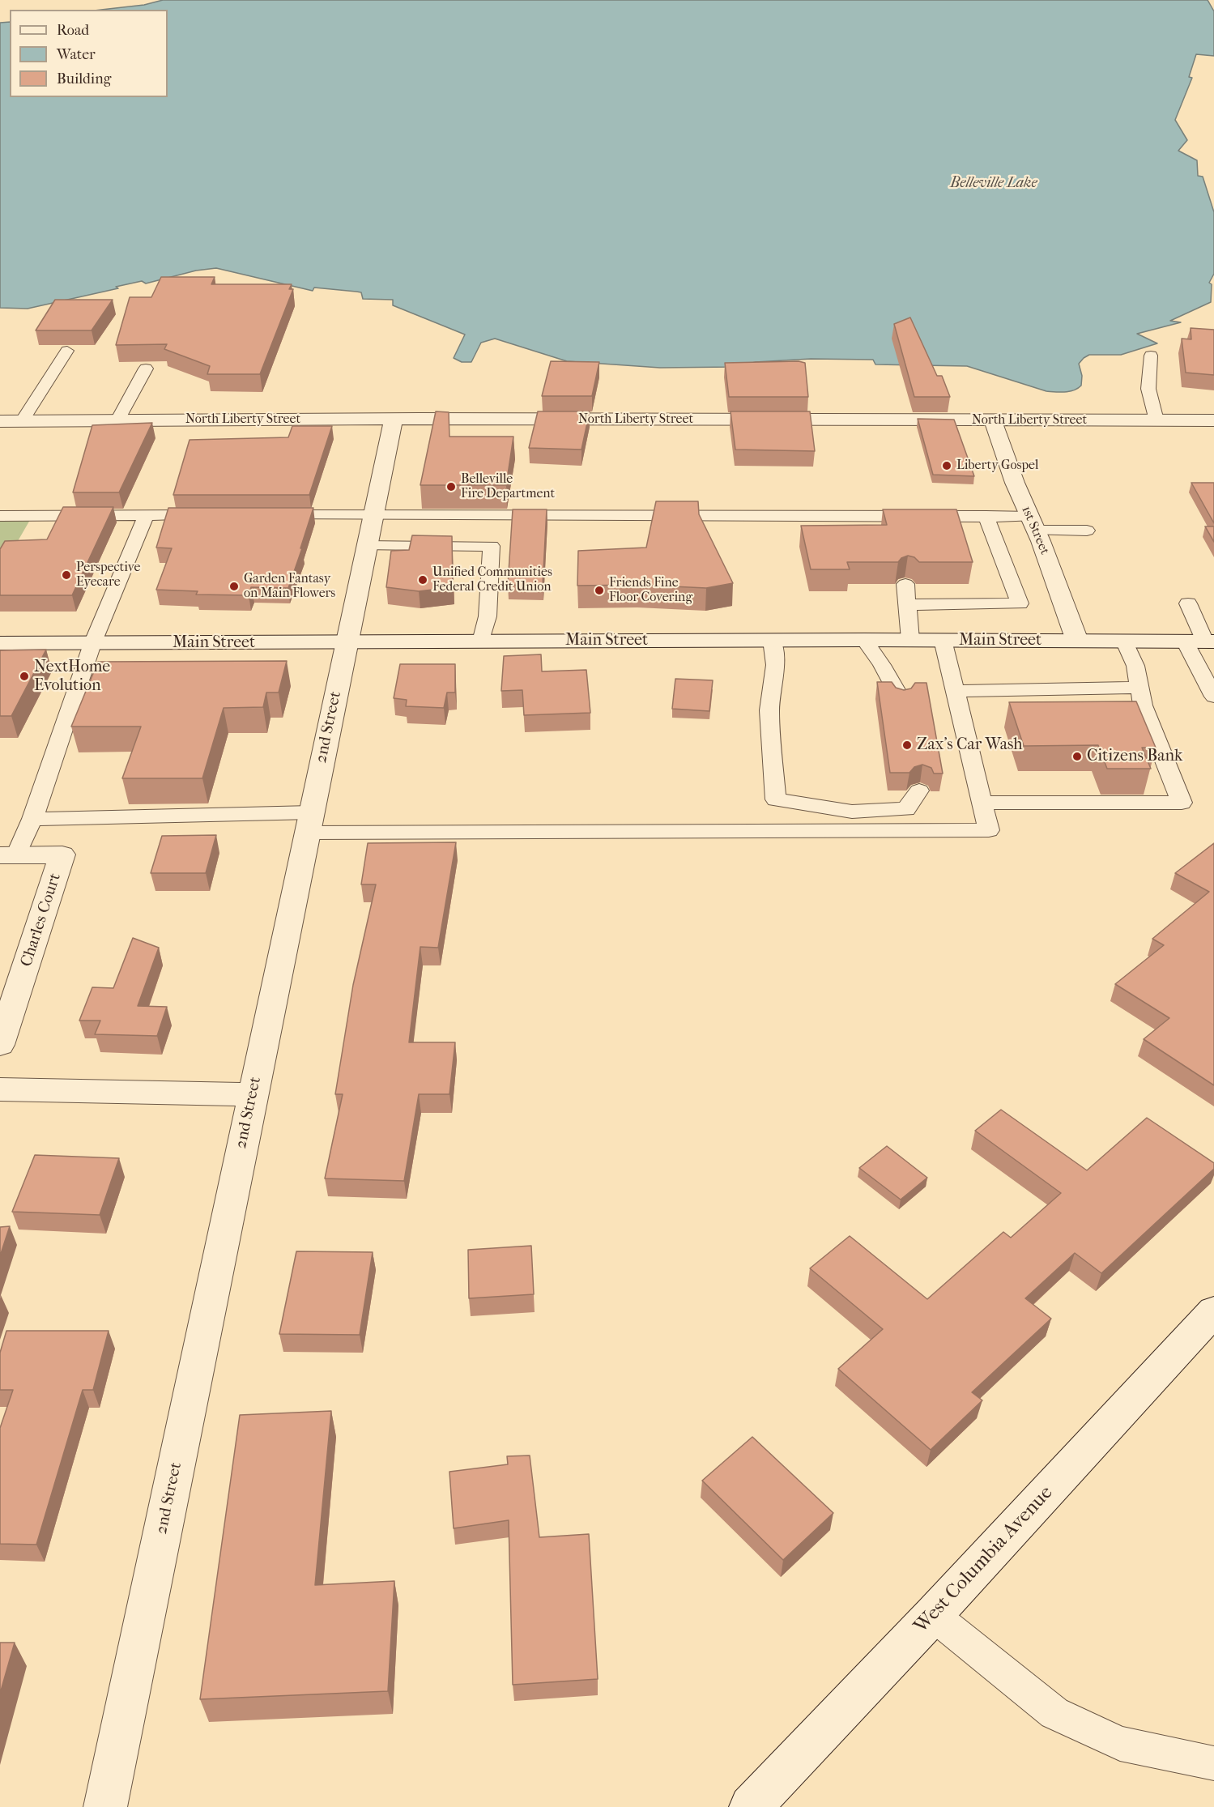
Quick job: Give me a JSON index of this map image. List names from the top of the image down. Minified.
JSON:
{"streets":{"street":["North Liberty Street","1st Street","Main Street","2nd Street","Charles Court","West Columbia Avenue"]},"crossings":[["North Liberty Street","1st Street"],["North Liberty Street","2nd Street"],["1st Street","Main Street"],["Main Street","2nd Street"]],"water":["Belleville Lake"],"places":["Liberty Gospel","Belleville Fire Department","Perspective Eyecare","Unified Communities Federal Credit Union","Garden Fantasy on Main Flowers","Friends Fine Floor Covering","NextHome Evolution","Zax's Car Wash","Citizens Bank"],"legend":["Road","Water","Building"]}
